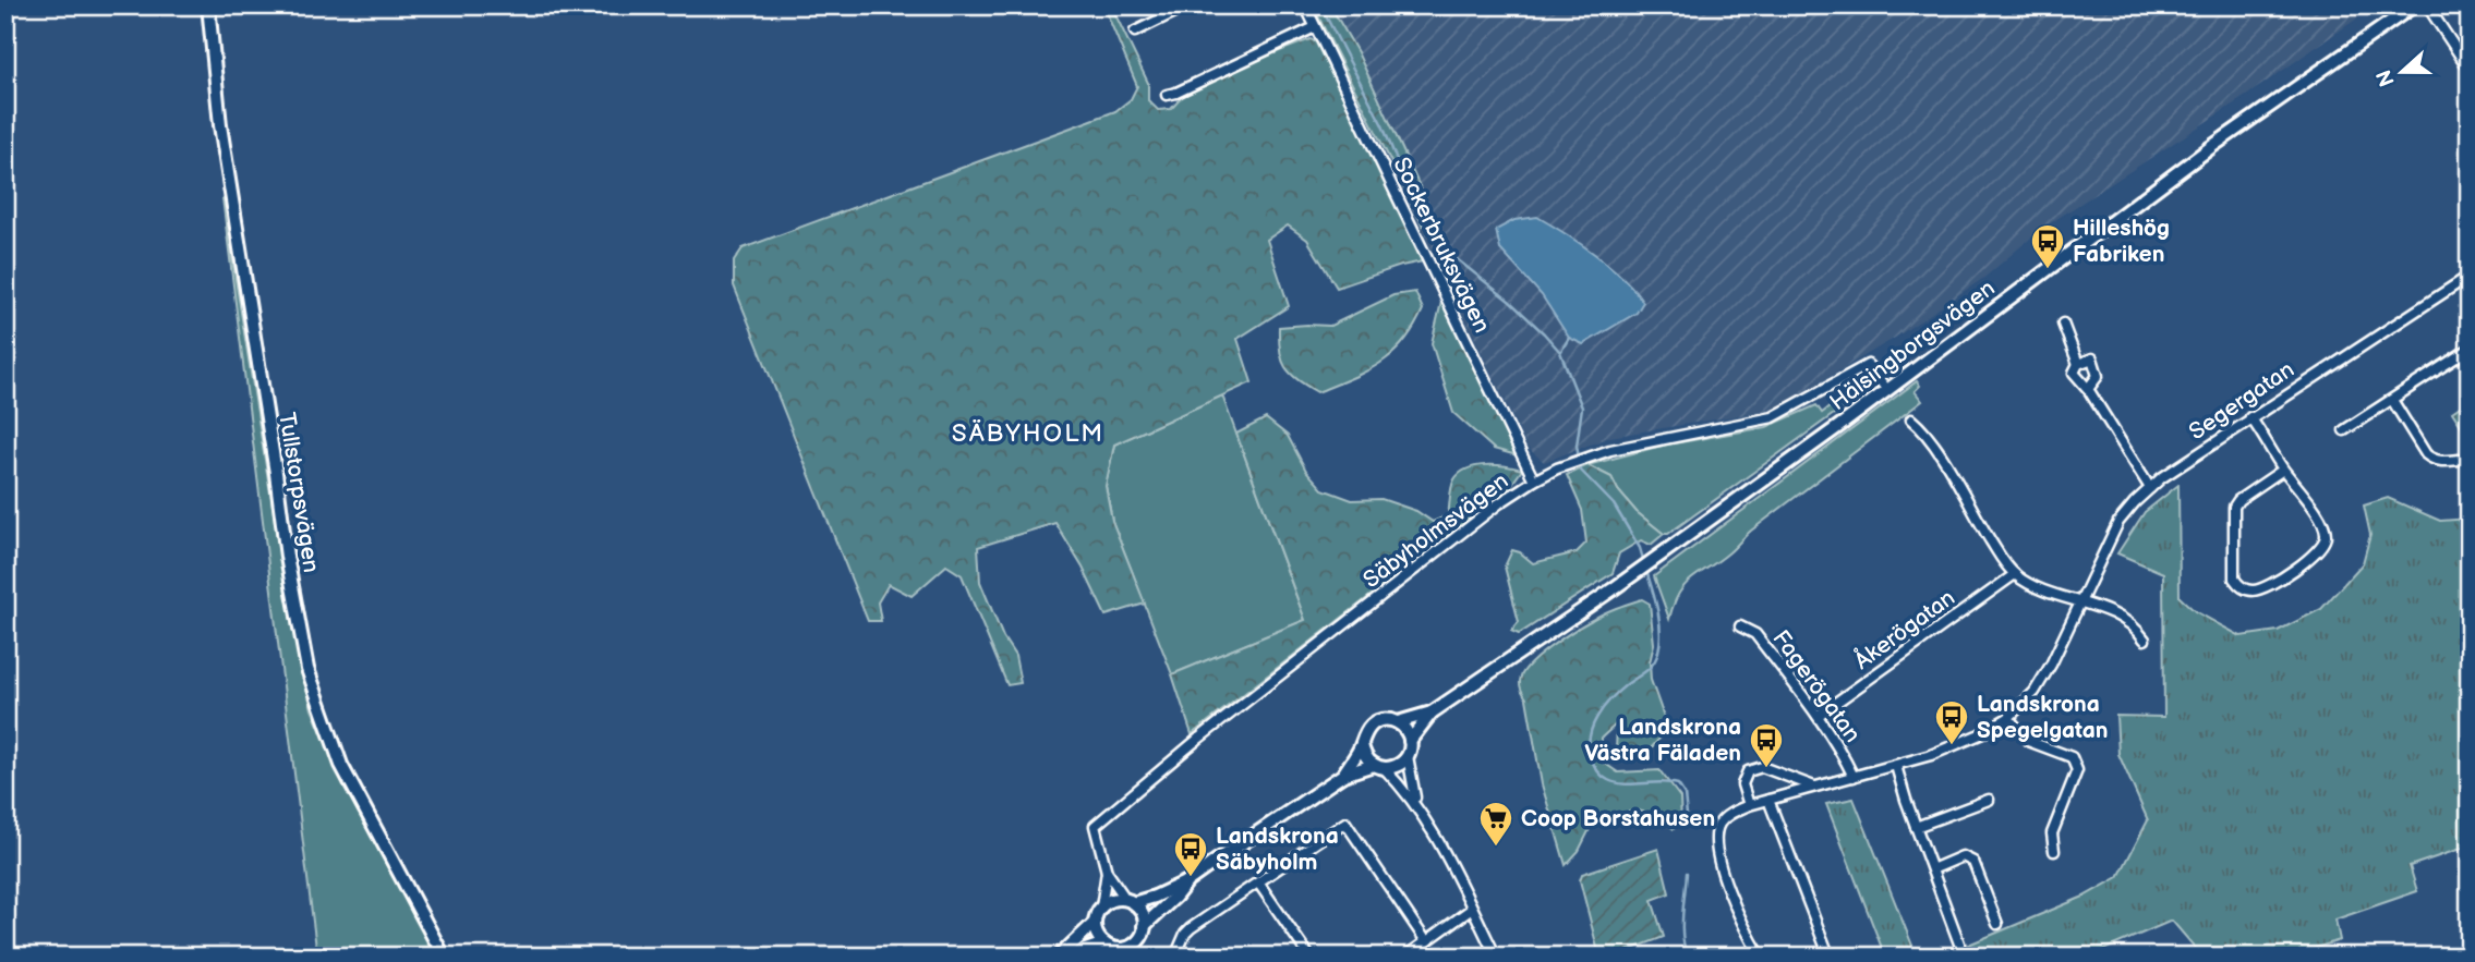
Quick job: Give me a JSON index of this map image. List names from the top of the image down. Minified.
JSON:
{"streets":{"main road":["Hälsingborgsvägen","Tullstorpsvägen"],"street":["Sockerbruksvägen","Segergatan","Säbyholmsvägen","Åkerögatan","Fagerögatan"]},"crossings":[["Sockerbruksvägen","Säbyholmsvägen"],["Hälsingborgsvägen","Säbyholmsvägen"],["Segergatan","Fagerögatan"],["Åkerögatan","Fagerögatan"]],"districts":["SÄBYHOLM"],"places":{"bus stop":["Hilleshög Fabriken","Landskrona Spegelgatan","Landskrona Västra Fäladen","Landskrona Säbyholm"],"supermarket":["Coop Borstahusen"]},"north":"left"}
